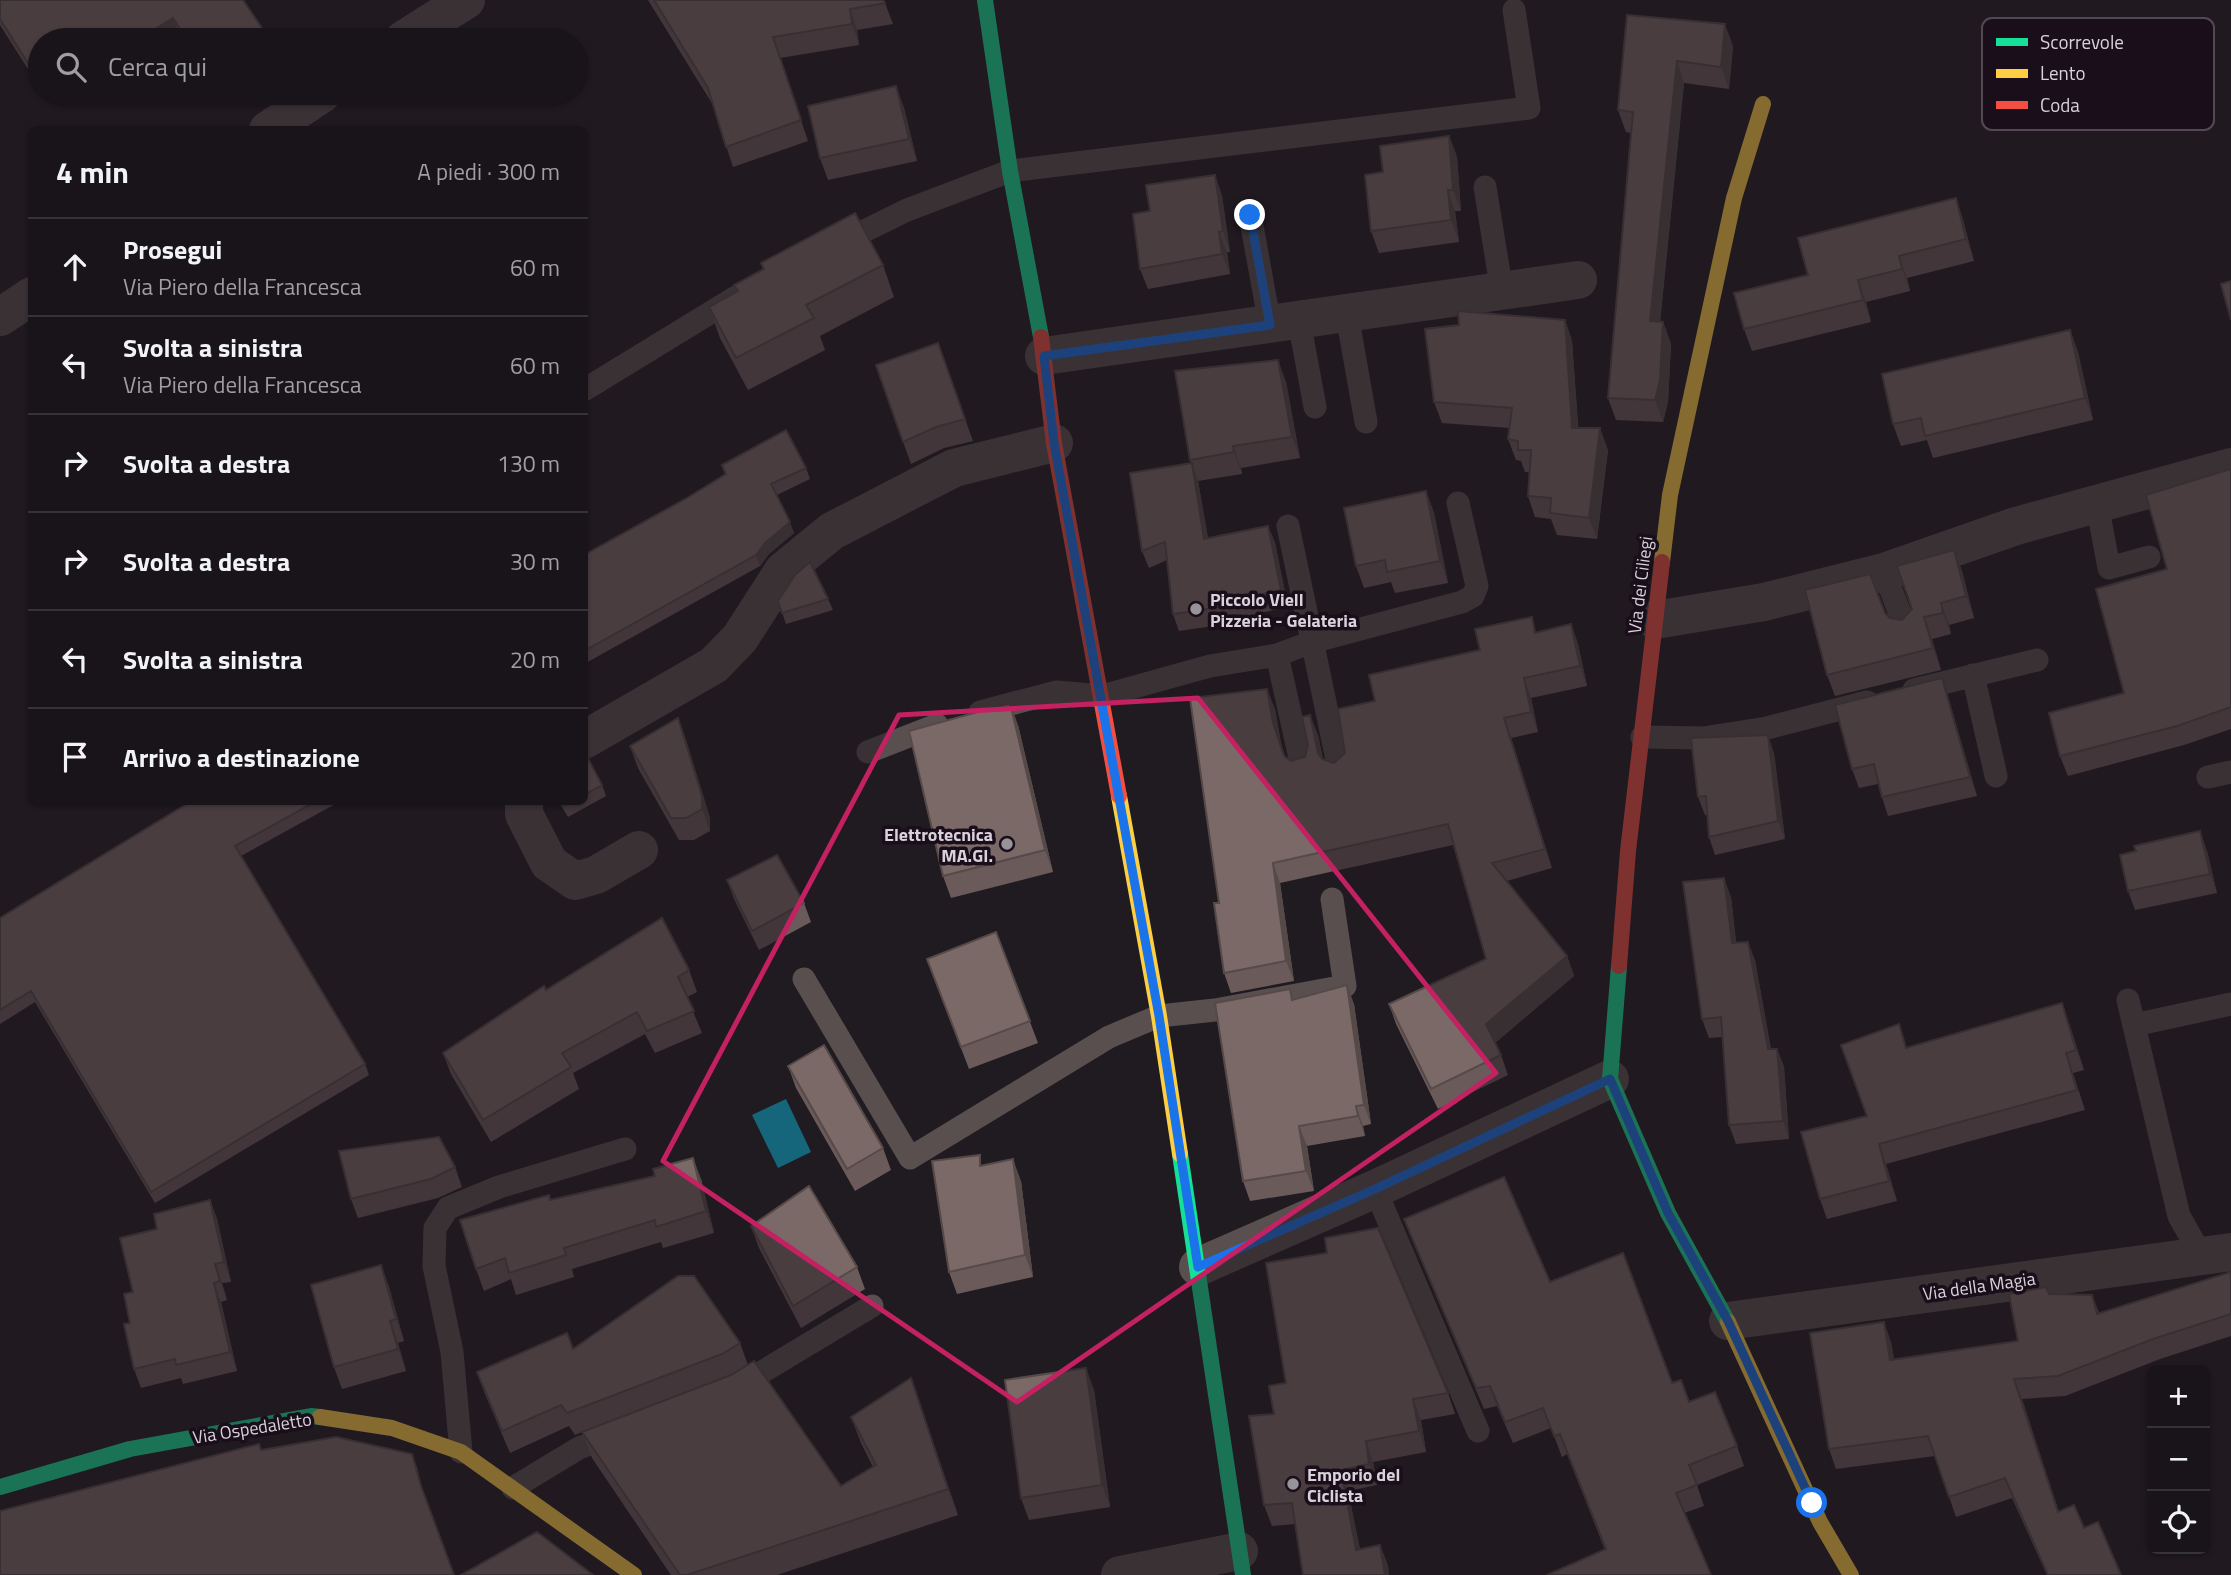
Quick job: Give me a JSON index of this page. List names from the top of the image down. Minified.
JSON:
{"streets":{"street":["Via dei Ciliegi","Via della Magia","Via Ospedaletto"]},"places":["Piccolo Viell Pizzeria - Gelateria","Elettrotecnica MA.GI.","Emporio del Ciclista"],"legend":["Scorrevole","Lento","Coda"],"page":{"search":"Cerca qui","heading":["4 min","A piedi · 300 m"],"list":[["Prosegui","Via Piero della Francesca","60 m"],["Svolta a sinistra","Via Piero della Francesca","60 m"],["Svolta a destra","130 m"],["Svolta a destra","30 m"],["Svolta a sinistra","20 m"],"Arrivo a destinazione"],"map_buttons":["+","−"]}}
